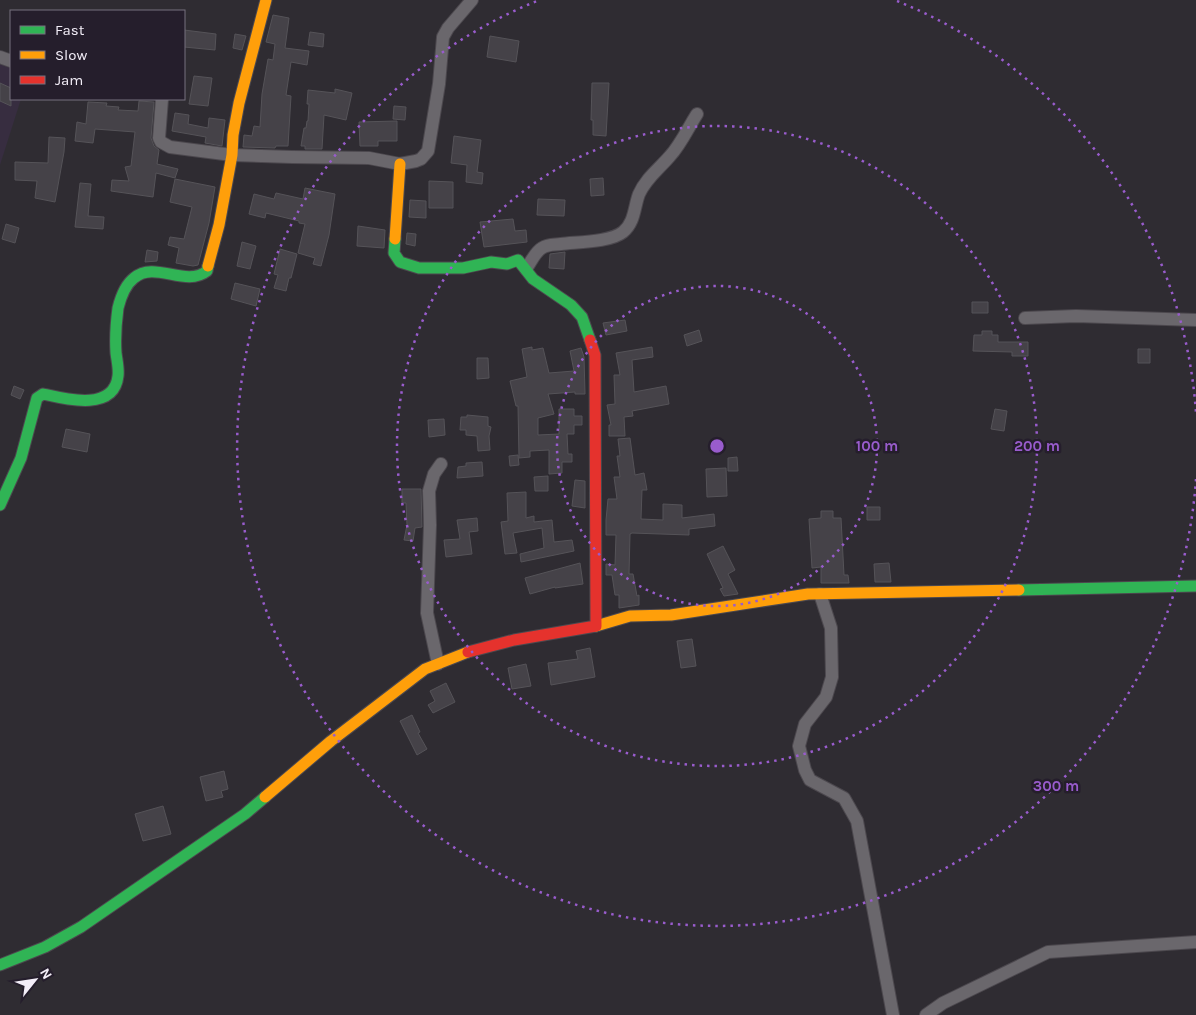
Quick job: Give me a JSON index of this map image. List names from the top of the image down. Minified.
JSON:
{"legend":["Fast","Slow","Jam"],"north":"top right","rings":["100 m","200 m","300 m"]}
